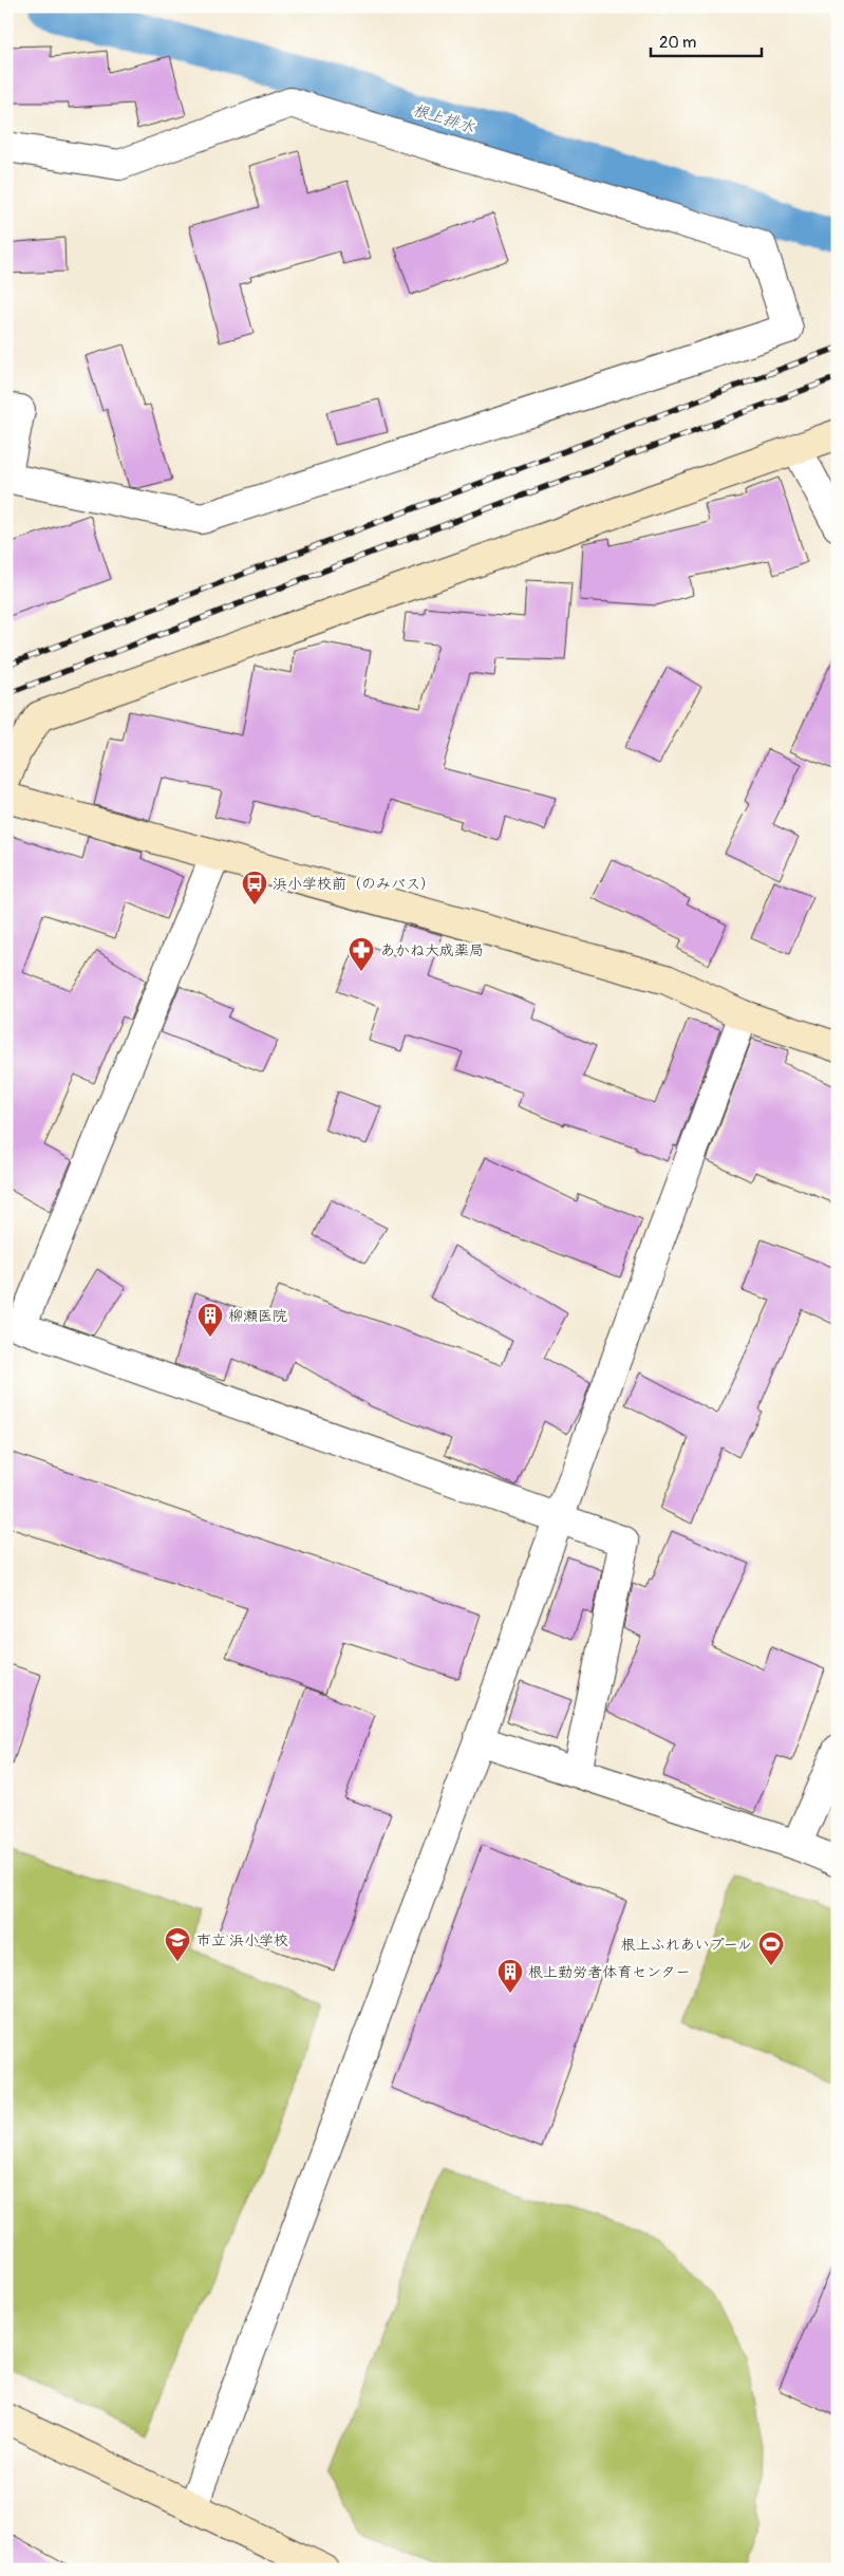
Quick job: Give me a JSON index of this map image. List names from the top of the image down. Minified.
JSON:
{"water":["根上排水"],"places":{"bus stop":["浜小学校前（のみバス）"],"pharmacy":["あかね大成薬局"],"building":["柳瀬医院","根上勤労者体育センター"],"school or university":["市立 浜小学校"],"sports":["根上ふれあいプール"]},"scale_bar":"20 m"}
